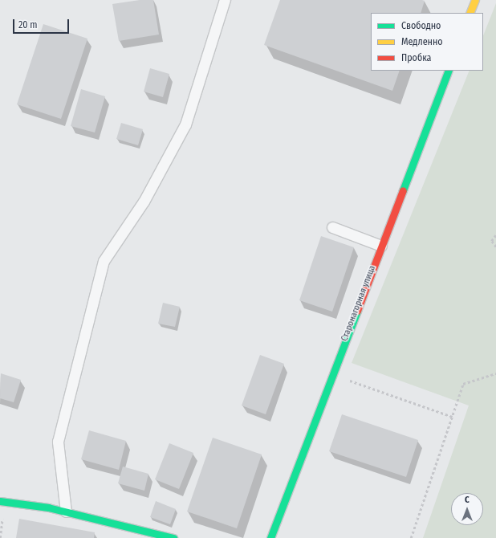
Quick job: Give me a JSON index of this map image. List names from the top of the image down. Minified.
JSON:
{"streets":{"main road":["Старонагорная улица"]},"legend":["Свободно","Медленно","Пробка"],"scale_bar":"20 m","north":"top"}
